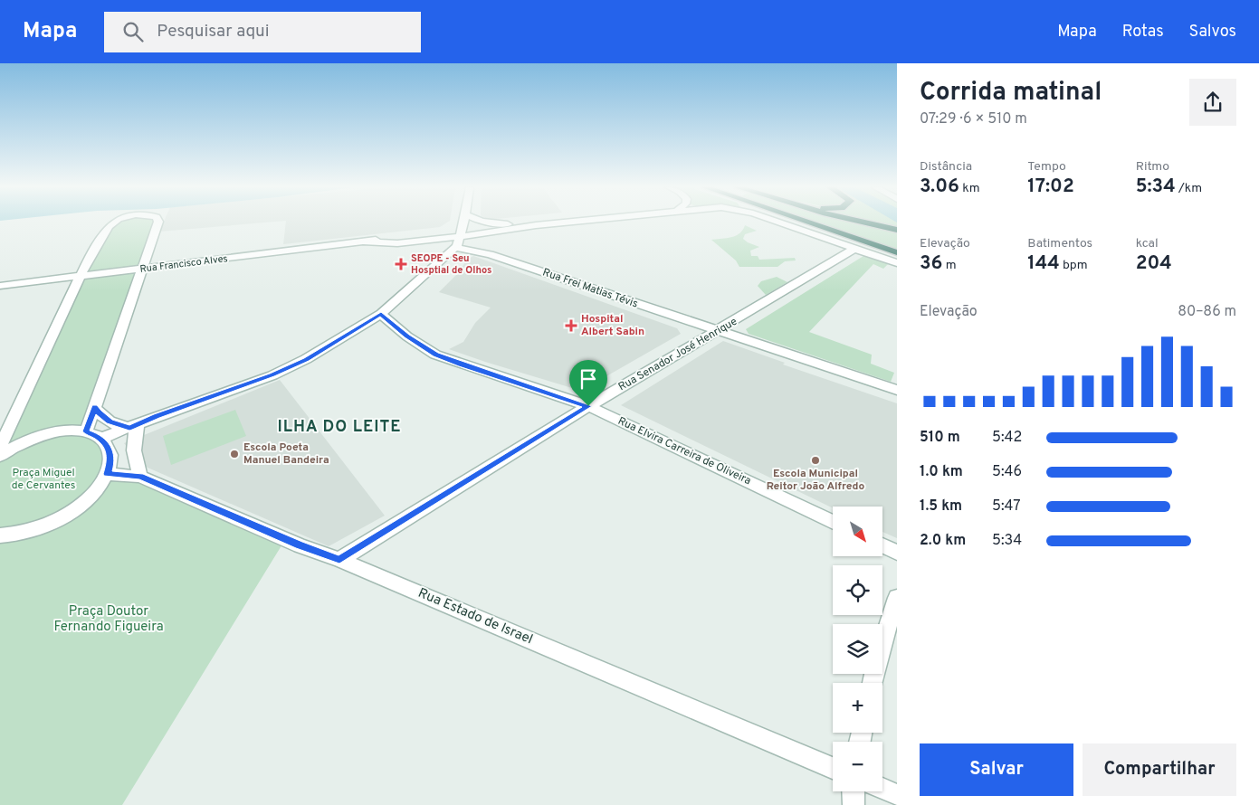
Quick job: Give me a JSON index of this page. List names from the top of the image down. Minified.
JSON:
{"streets":{"street":["Rua Francisco Alves","Rua Frei Matias Tévis","Rua Senador José Henrique","Rua Elvira Carreira de Oliveira","Rua Estado de Israel"]},"crossings":[["Rua Francisco Alves","Rua Frei Matias Tévis"],["Rua Francisco Alves","Rua Senador José Henrique"],["Rua Frei Matias Tévis","Rua Senador José Henrique"],["Rua Senador José Henrique","Rua Elvira Carreira de Oliveira"],["Rua Senador José Henrique","Rua Estado de Israel"]],"districts":["ILHA DO LEITE"],"parks":["Praça Miguel de Cervantes","Praça Doutor Fernando Figueira"],"places":{"health":["SEOPE - Seu Hosptial de Olhos","Hospital Albert Sabin"],"other":["Escola Poeta Manuel Bandeira","Escola Municipal Reitor João Alfredo"]},"north":"bottom right","page":{"header":"Mapa","search":"Pesquisar aqui","nav":["Mapa","Rotas","Salvos"],"heading":["Corrida matinal","07:29 · 6 × 510 m"],"stats":[["Distância","3.06 km"],["Tempo","17:02"],["Ritmo","5:34 /km"],["Elevação","36 m"],["Batimentos","144 bpm"],["kcal","204"]],"chart":["Elevação","80–86 m"],"list":[{"name":"510 m","note":"5:42"},{"name":"1.0 km","note":"5:46"},{"name":"1.5 km","note":"5:47"},{"name":"2.0 km","note":"5:34"}],"map_buttons":["+","−"],"buttons":["Salvar","Compartilhar"]}}
